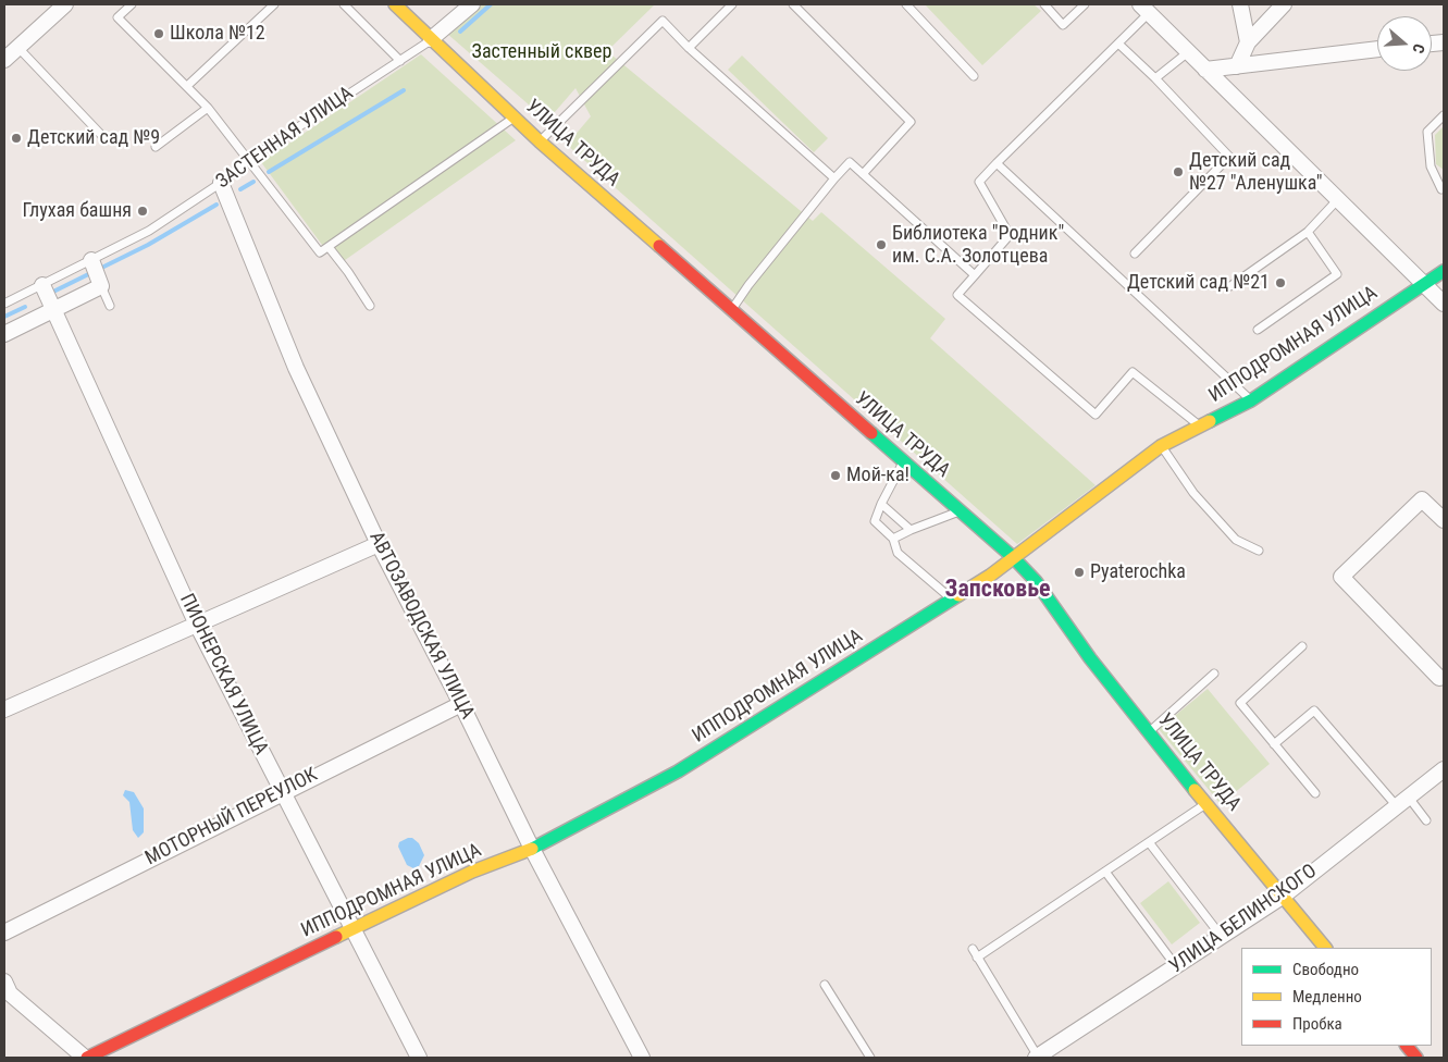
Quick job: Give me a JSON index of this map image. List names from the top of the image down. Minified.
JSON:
{"streets":{"street":["ЗАСТЕННАЯ УЛИЦА","УЛИЦА ТРУДА","ИППОДРОМНАЯ УЛИЦА","АВТОЗАВОДСКАЯ УЛИЦА","ПИОНЕРСКАЯ УЛИЦА","МОТОРНЫЙ ПЕРЕУЛОК","УЛИЦА БЕЛИНСКОГО"]},"crossings":[["ЗАСТЕННАЯ УЛИЦА","УЛИЦА ТРУДА"],["ЗАСТЕННАЯ УЛИЦА","АВТОЗАВОДСКАЯ УЛИЦА"],["ЗАСТЕННАЯ УЛИЦА","ПИОНЕРСКАЯ УЛИЦА"],["УЛИЦА ТРУДА","ИППОДРОМНАЯ УЛИЦА"],["УЛИЦА ТРУДА","УЛИЦА БЕЛИНСКОГО"],["ИППОДРОМНАЯ УЛИЦА","АВТОЗАВОДСКАЯ УЛИЦА"],["ИППОДРОМНАЯ УЛИЦА","ПИОНЕРСКАЯ УЛИЦА"],["АВТОЗАВОДСКАЯ УЛИЦА","МОТОРНЫЙ ПЕРЕУЛОК"],["ПИОНЕРСКАЯ УЛИЦА","МОТОРНЫЙ ПЕРЕУЛОК"]],"districts":["Запсковье"],"parks":["Застенный сквер"],"places":["Школа №12","Детский сад №9","Детский сад №27 \"Аленушка\"","Глухая башня","Библиотека \"Родник\" им. С.А. Золотцева","Детский сад №21","Мой-ка!","Pyaterochka"],"legend":["Свободно","Медленно","Пробка"],"north":"right"}
